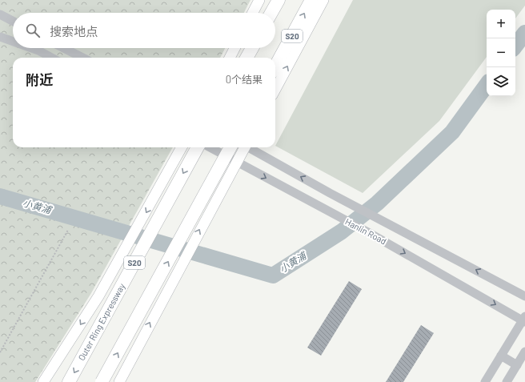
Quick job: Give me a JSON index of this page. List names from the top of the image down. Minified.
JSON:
{"streets":{"highway":["S20","Outer Ring Expressway"],"street":["Hanlin Road"]},"water":["小黄浦"],"page":{"map_buttons":["+","−"],"search":"搜索地点","heading":["附近","0个结果"]}}
